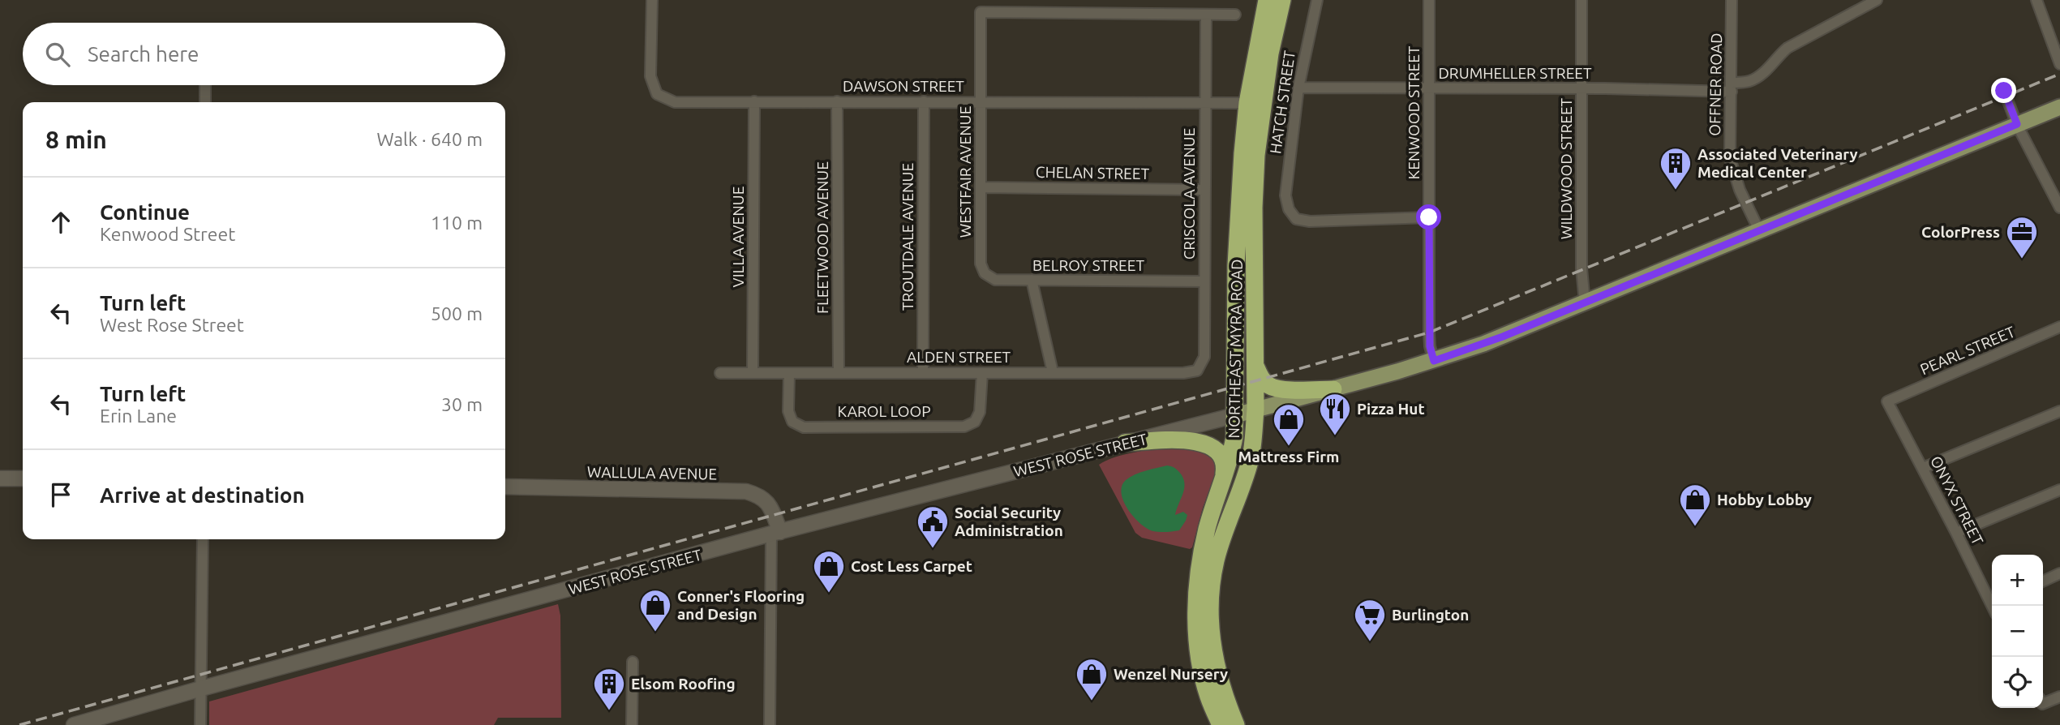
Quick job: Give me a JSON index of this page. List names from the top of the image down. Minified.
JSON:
{"streets":{"highway":["NORTHEAST MYRA ROAD"],"main road":["WEST ROSE STREET","WALLULA AVENUE"],"street":["DRUMHELLER STREET","OFFNER ROAD","DAWSON STREET","HATCH STREET","KENWOOD STREET","WILDWOOD STREET","WESTFAIR AVENUE","CHELAN STREET","CRISCOLA AVENUE","VILLA AVENUE","TROUTDALE AVENUE","FLEETWOOD AVENUE","BELROY STREET","PEARL STREET","ALDEN STREET","KAROL LOOP","ONYX STREET"]},"crossings":[["DRUMHELLER STREET","OFFNER ROAD"],["DRUMHELLER STREET","HATCH STREET"],["DRUMHELLER STREET","KENWOOD STREET"],["DRUMHELLER STREET","WILDWOOD STREET"],["OFFNER ROAD","WEST ROSE STREET"],["DAWSON STREET","WESTFAIR AVENUE"],["DAWSON STREET","CRISCOLA AVENUE"],["DAWSON STREET","VILLA AVENUE"],["DAWSON STREET","TROUTDALE AVENUE"],["DAWSON STREET","FLEETWOOD AVENUE"],["DAWSON STREET","NORTHEAST MYRA ROAD"],["HATCH STREET","KENWOOD STREET"],["KENWOOD STREET","WEST ROSE STREET"],["WILDWOOD STREET","WEST ROSE STREET"],["WESTFAIR AVENUE","CHELAN STREET"],["WESTFAIR AVENUE","CRISCOLA AVENUE"],["WESTFAIR AVENUE","BELROY STREET"],["CHELAN STREET","CRISCOLA AVENUE"],["CRISCOLA AVENUE","BELROY STREET"],["CRISCOLA AVENUE","ALDEN STREET"],["VILLA AVENUE","ALDEN STREET"],["TROUTDALE AVENUE","ALDEN STREET"],["FLEETWOOD AVENUE","ALDEN STREET"],["NORTHEAST MYRA ROAD","WEST ROSE STREET"],["PEARL STREET","ONYX STREET"],["ALDEN STREET","KAROL LOOP"],["WEST ROSE STREET","WALLULA AVENUE"]],"places":{"building":["Associated Veterinary Medical Center","Elsom Roofing"],"office":["ColorPress"],"restaurant":["Pizza Hut"],"shop":["Mattress Firm","Hobby Lobby","Cost Less Carpet","Conner's Flooring and Design","Wenzel Nursery"],"public building":["Social Security Administration"],"supermarket":["Burlington"]},"page":{"search":"Search here","heading":["8 min","Walk · 640 m"],"list":[["Continue","Kenwood Street","110 m"],["Turn left","West Rose Street","500 m"],["Turn left","Erin Lane","30 m"],"Arrive at destination"],"map_buttons":["+","−"]}}
